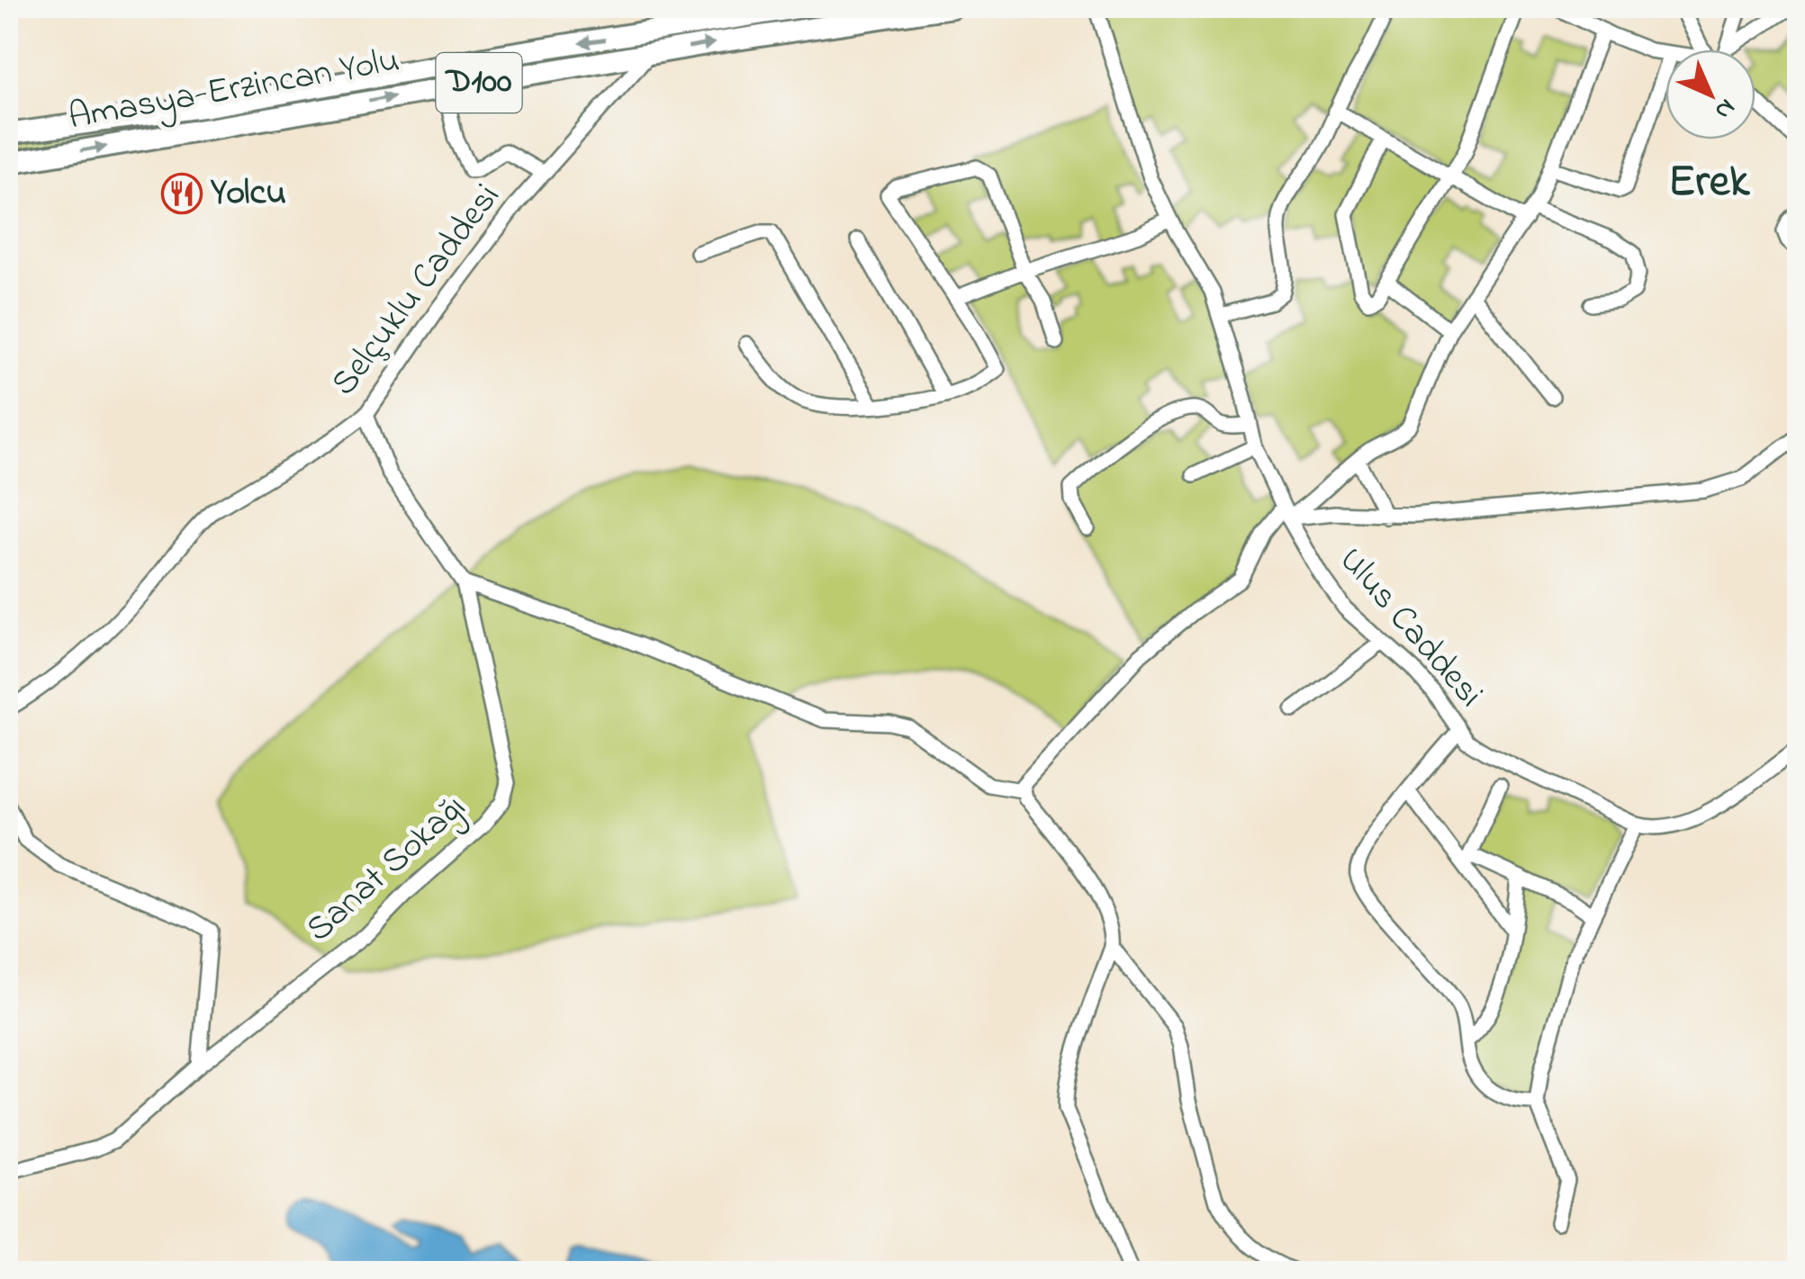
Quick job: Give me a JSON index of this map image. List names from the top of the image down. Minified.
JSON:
{"streets":{"highway":["D100","Amasya-Erzincan Yolu"],"street":["Selçuklu Caddesi","Ulus Caddesi","Sanat Sokağı"]},"crossings":[["Amasya-Erzincan Yolu","Selçuklu Caddesi"],["Selçuklu Caddesi","Sanat Sokağı"]],"districts":["Erek"],"places":{"restaurant":["Yolcu"]},"north":"bottom right"}
